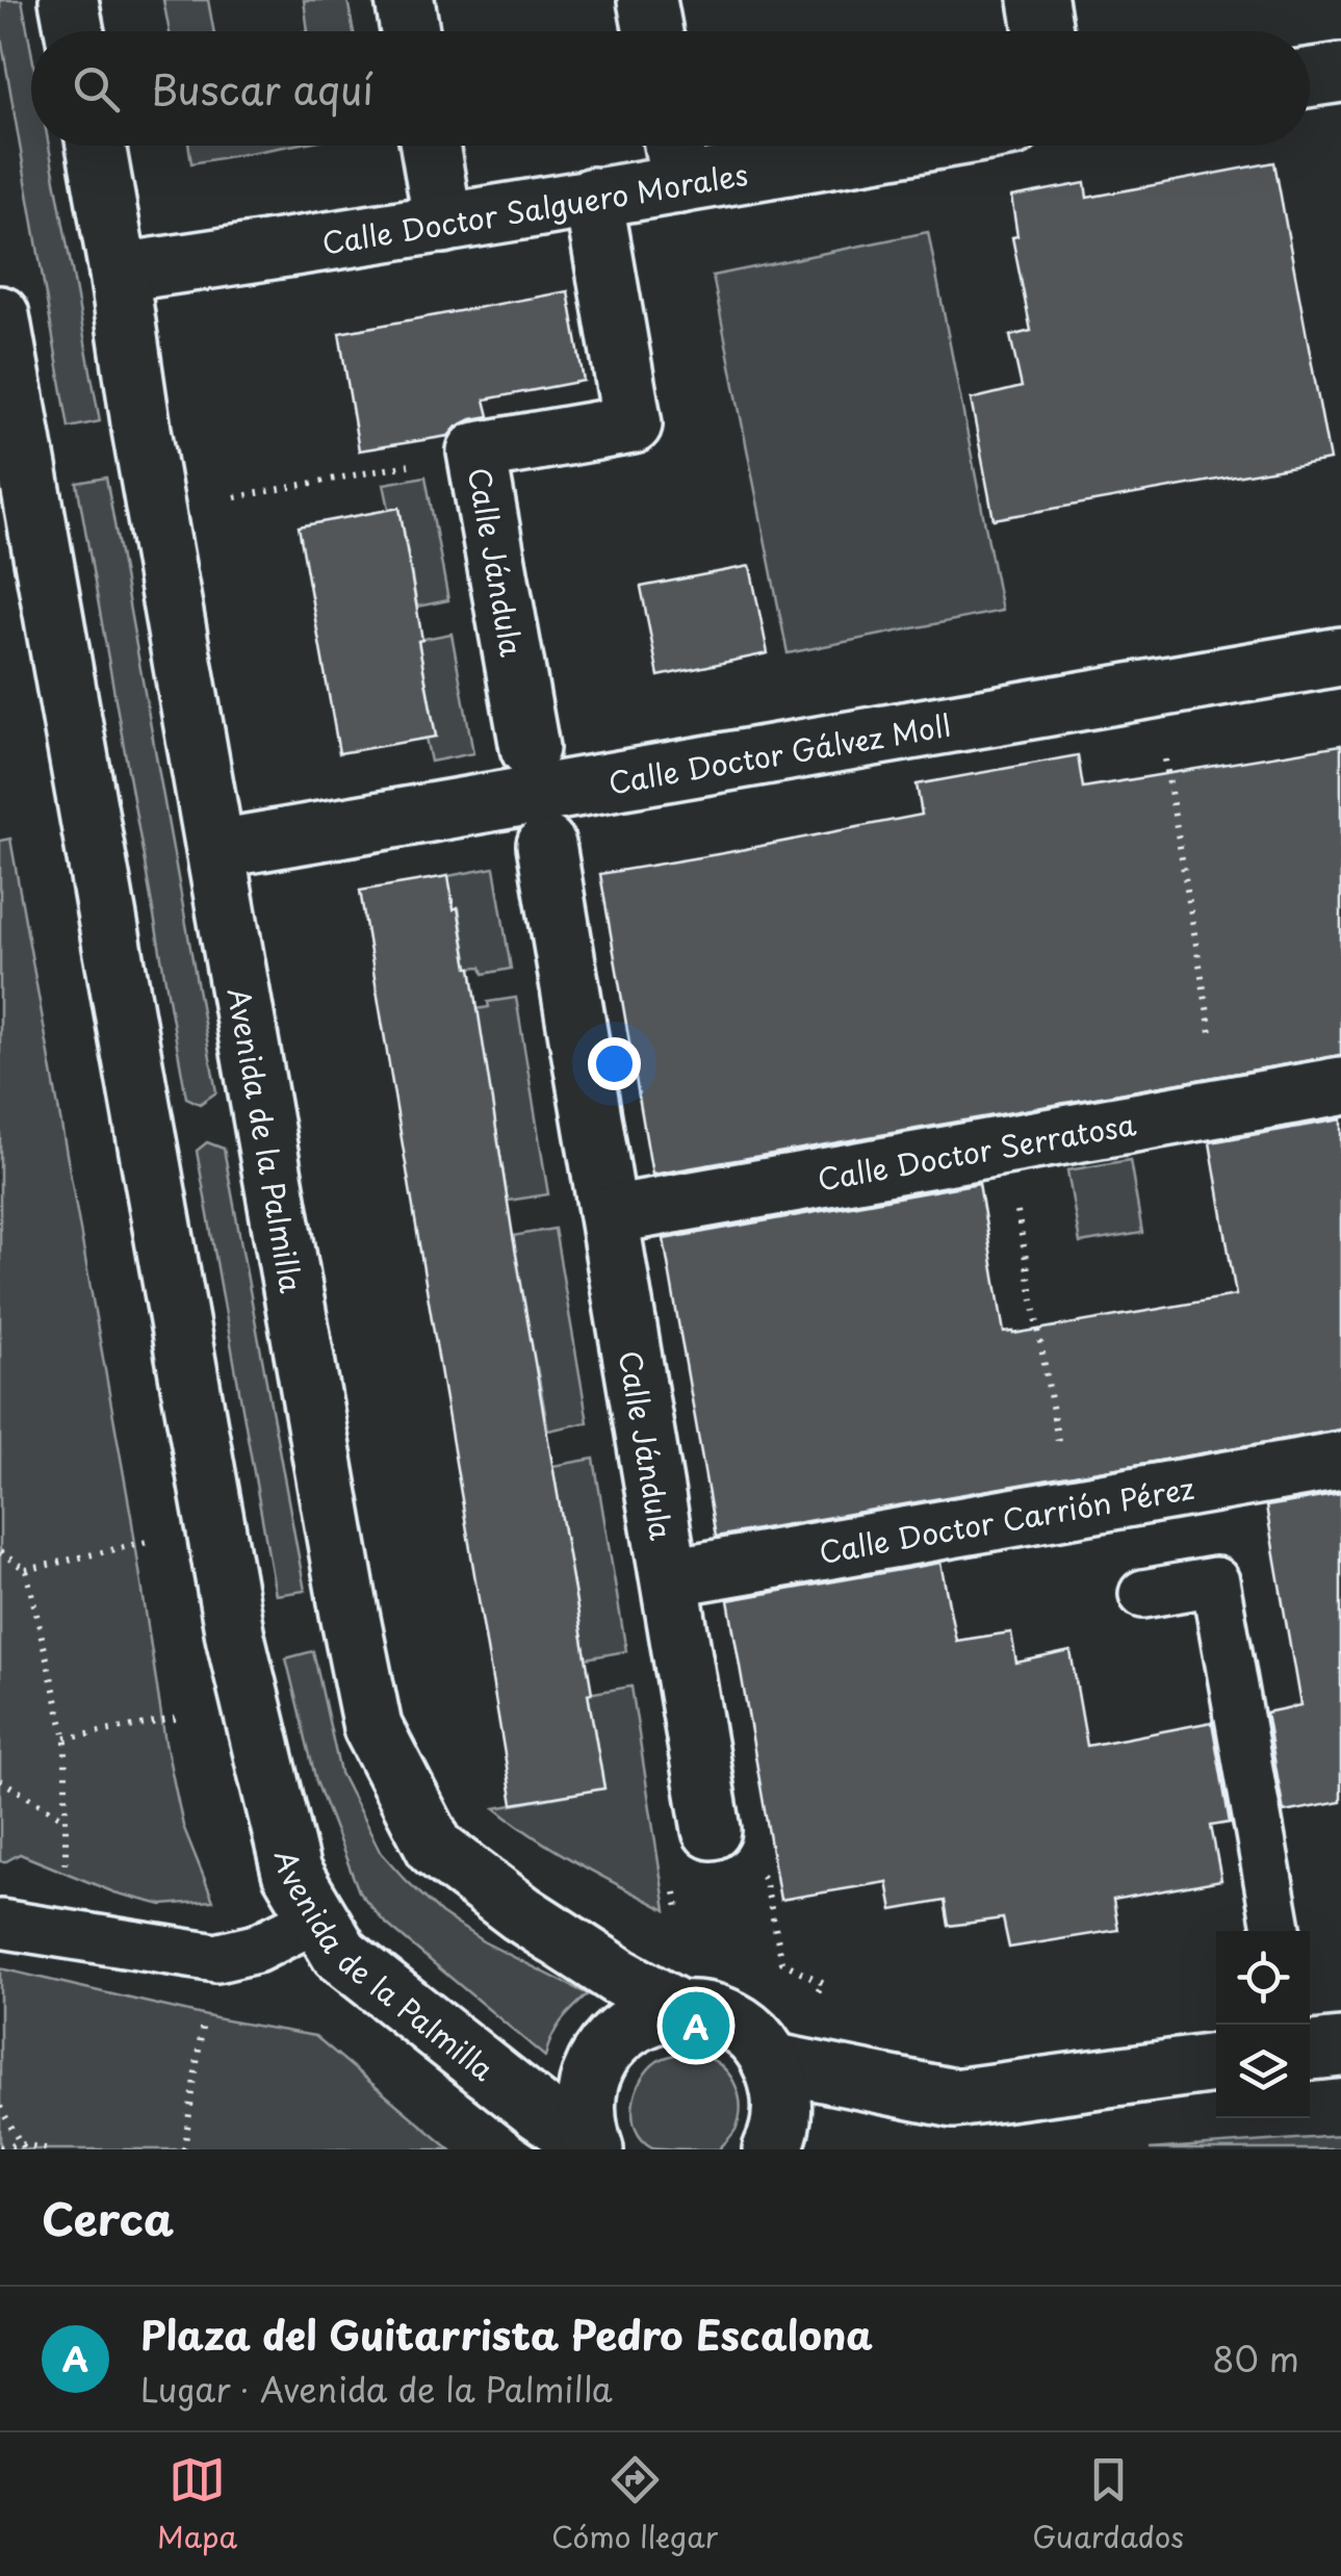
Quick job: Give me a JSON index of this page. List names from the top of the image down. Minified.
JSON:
{"streets":{"street":["Calle Doctor Salguero Morales","Calle Jándula","Calle Doctor Gálvez Moll","Avenida de la Palmilla","Calle Doctor Serratosa","Calle Doctor Carrión Pérez"]},"crossings":[["Calle Doctor Salguero Morales","Calle Jándula"],["Calle Doctor Salguero Morales","Avenida de la Palmilla"],["Calle Jándula","Calle Doctor Serratosa"],["Calle Jándula","Calle Doctor Carrión Pérez"],["Calle Doctor Gálvez Moll","Avenida de la Palmilla"]],"page":{"search":"Buscar aquí","pins":"A","heading":"Cerca","list":[{"mark":"A","name":"Plaza del Guitarrista Pedro Escalona","note":"Lugar · Avenida de la Palmilla","value":"80 m"}],"nav":["Mapa","Cómo llegar","Guardados"]}}
